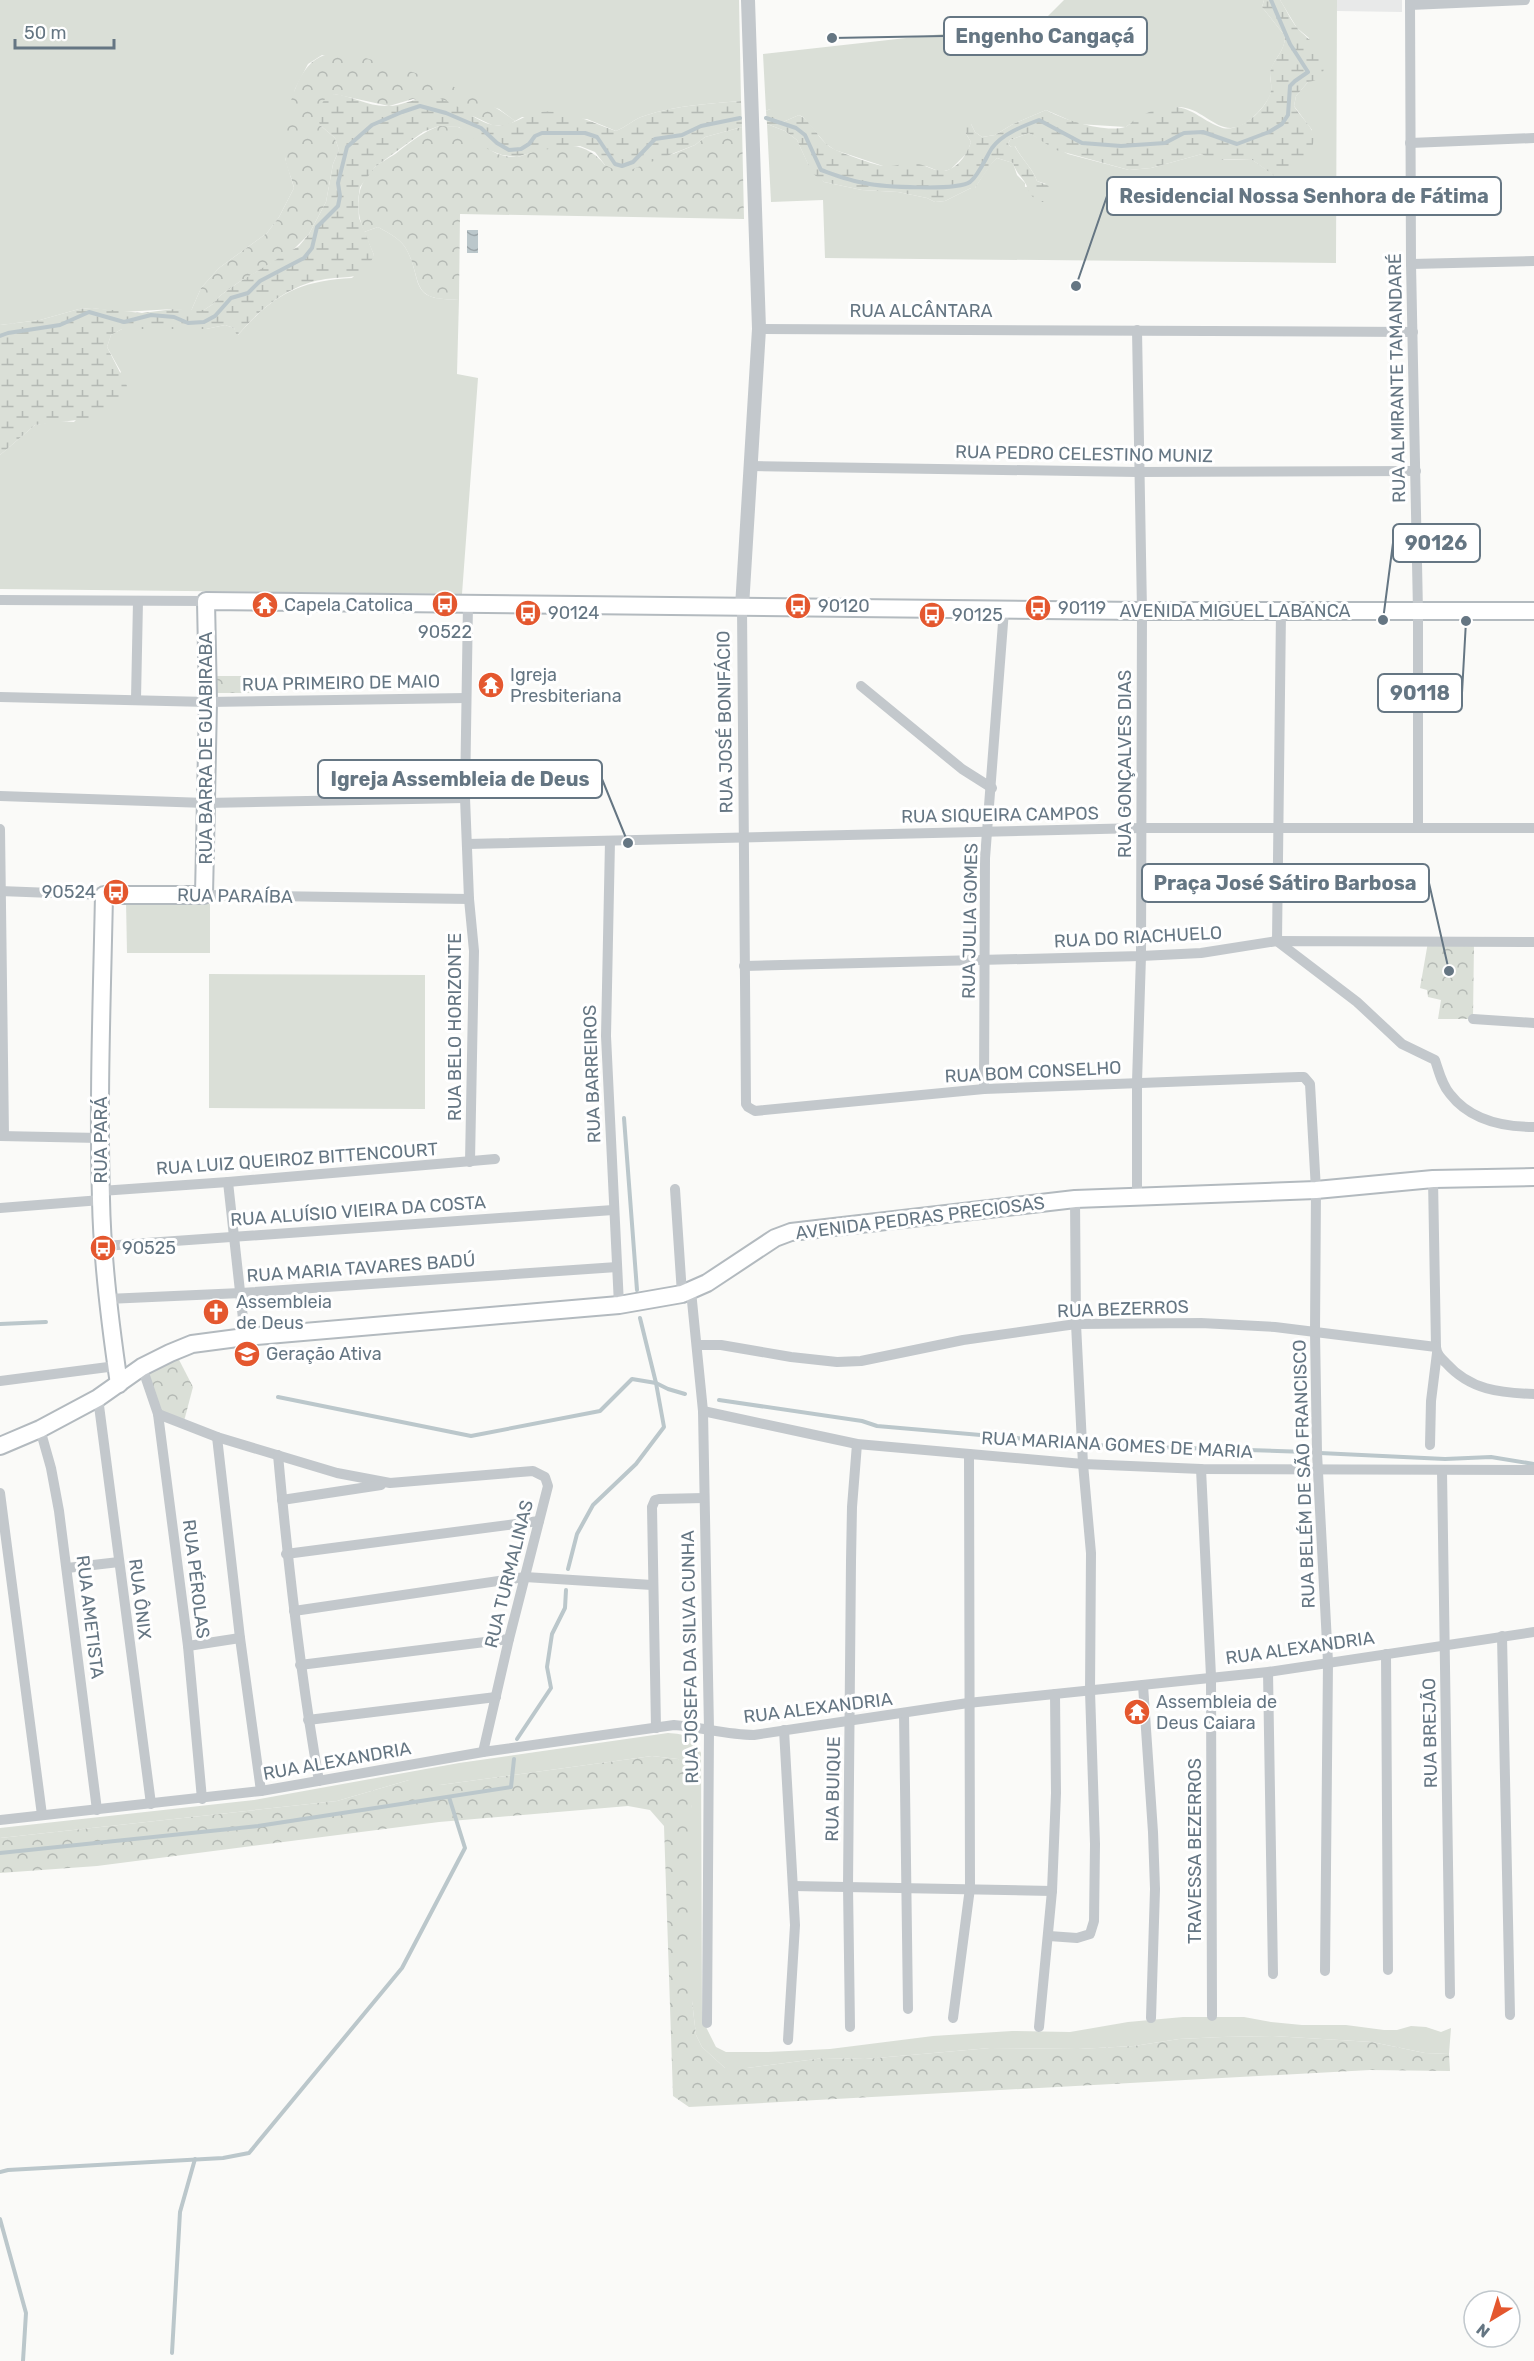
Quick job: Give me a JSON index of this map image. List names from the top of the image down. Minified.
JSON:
{"streets":{"main road":["AVENIDA MIGUEL LABANCA","RUA BARRA DE GUABIRABA","RUA PARAÍBA","RUA PARÁ","AVENIDA PEDRAS PRECIOSAS"],"street":["RUA ALCÂNTARA","RUA ALMIRANTE TAMANDARÉ","RUA PEDRO CELESTINO MUNIZ","RUA PRIMEIRO DE MAIO","RUA JOSÉ BONIFÁCIO","RUA GONÇALVES DIAS","RUA SIQUEIRA CAMPOS","RUA JULIA GOMES","RUA DO RIACHUELO","RUA BELO HORIZONTE","RUA BOM CONSELHO","RUA BARREIROS","RUA LUIZ QUEIROZ BITTENCOURT","RUA ALUÍSIO VIEIRA DA COSTA","RUA MARIA TAVARES BADÚ","RUA BEZERROS","RUA MARIANA GOMES DE MARIA","RUA BELÉM DE SÃO FRANCISCO","RUA TURMALINAS","RUA PÉROLAS","RUA ÔNIX","RUA AMETISTA","RUA ALEXANDRIA","RUA JOSEFA DA SILVA CUNHA","RUA BREJÃO","RUA BUIQUE","TRAVESSA BEZERROS"]},"crossings":[["RUA ALCÂNTARA","RUA ALMIRANTE TAMANDARÉ"],["RUA ALCÂNTARA","RUA JOSÉ BONIFÁCIO"],["RUA ALCÂNTARA","RUA GONÇALVES DIAS"],["RUA ALMIRANTE TAMANDARÉ","RUA PEDRO CELESTINO MUNIZ"],["RUA ALMIRANTE TAMANDARÉ","AVENIDA MIGUEL LABANCA"],["RUA ALMIRANTE TAMANDARÉ","RUA SIQUEIRA CAMPOS"],["RUA PEDRO CELESTINO MUNIZ","RUA JOSÉ BONIFÁCIO"],["RUA PEDRO CELESTINO MUNIZ","RUA GONÇALVES DIAS"],["AVENIDA MIGUEL LABANCA","RUA JOSÉ BONIFÁCIO"],["AVENIDA MIGUEL LABANCA","RUA BARRA DE GUABIRABA"],["AVENIDA MIGUEL LABANCA","RUA GONÇALVES DIAS"],["AVENIDA MIGUEL LABANCA","RUA JULIA GOMES"],["AVENIDA MIGUEL LABANCA","RUA BELO HORIZONTE"],["RUA PRIMEIRO DE MAIO","RUA BARRA DE GUABIRABA"],["RUA PRIMEIRO DE MAIO","RUA BELO HORIZONTE"],["RUA JOSÉ BONIFÁCIO","RUA SIQUEIRA CAMPOS"],["RUA JOSÉ BONIFÁCIO","RUA DO RIACHUELO"],["RUA JOSÉ BONIFÁCIO","RUA BOM CONSELHO"],["RUA BARRA DE GUABIRABA","RUA PARAÍBA"],["RUA GONÇALVES DIAS","RUA SIQUEIRA CAMPOS"],["RUA GONÇALVES DIAS","RUA DO RIACHUELO"],["RUA GONÇALVES DIAS","RUA BOM CONSELHO"],["RUA GONÇALVES DIAS","AVENIDA PEDRAS PRECIOSAS"],["RUA SIQUEIRA CAMPOS","RUA JULIA GOMES"],["RUA SIQUEIRA CAMPOS","RUA BELO HORIZONTE"],["RUA SIQUEIRA CAMPOS","RUA BARREIROS"],["RUA PARAÍBA","RUA BELO HORIZONTE"],["RUA PARAÍBA","RUA PARÁ"],["RUA JULIA GOMES","RUA DO RIACHUELO"],["RUA JULIA GOMES","RUA BOM CONSELHO"],["RUA BELO HORIZONTE","RUA LUIZ QUEIROZ BITTENCOURT"],["RUA BOM CONSELHO","RUA BELÉM DE SÃO FRANCISCO"],["RUA BARREIROS","RUA ALUÍSIO VIEIRA DA COSTA"],["RUA BARREIROS","AVENIDA PEDRAS PRECIOSAS"],["RUA BARREIROS","RUA MARIA TAVARES BADÚ"],["RUA PARÁ","RUA LUIZ QUEIROZ BITTENCOURT"],["RUA PARÁ","RUA ALUÍSIO VIEIRA DA COSTA"],["RUA PARÁ","AVENIDA PEDRAS PRECIOSAS"],["RUA PARÁ","RUA MARIA TAVARES BADÚ"],["AVENIDA PEDRAS PRECIOSAS","RUA BELÉM DE SÃO FRANCISCO"],["AVENIDA PEDRAS PRECIOSAS","RUA PÉROLAS"],["AVENIDA PEDRAS PRECIOSAS","RUA ÔNIX"],["AVENIDA PEDRAS PRECIOSAS","RUA AMETISTA"],["AVENIDA PEDRAS PRECIOSAS","RUA JOSEFA DA SILVA CUNHA"],["RUA BEZERROS","RUA BELÉM DE SÃO FRANCISCO"],["RUA BEZERROS","RUA JOSEFA DA SILVA CUNHA"],["RUA MARIANA GOMES DE MARIA","RUA BELÉM DE SÃO FRANCISCO"],["RUA MARIANA GOMES DE MARIA","RUA JOSEFA DA SILVA CUNHA"],["RUA MARIANA GOMES DE MARIA","RUA BREJÃO"],["RUA MARIANA GOMES DE MARIA","RUA BUIQUE"],["RUA MARIANA GOMES DE MARIA","TRAVESSA BEZERROS"],["RUA BELÉM DE SÃO FRANCISCO","RUA ALEXANDRIA"],["RUA TURMALINAS","RUA PÉROLAS"],["RUA TURMALINAS","RUA ALEXANDRIA"],["RUA PÉROLAS","RUA ALEXANDRIA"],["RUA ÔNIX","RUA ALEXANDRIA"],["RUA AMETISTA","RUA ALEXANDRIA"],["RUA ALEXANDRIA","RUA JOSEFA DA SILVA CUNHA"],["RUA ALEXANDRIA","RUA BREJÃO"],["RUA ALEXANDRIA","RUA BUIQUE"],["RUA ALEXANDRIA","TRAVESSA BEZERROS"]],"places":{"other":["Engenho Cangaçá","Residencial Nossa Senhora de Fátima","90126","90118","Igreja Assembleia de Deus","Praça José Sátiro Barbosa"],"bus stop":["90522","90120","90119","90124","90125","90524","90525"],"temple":["Capela Catolica","Igreja Presbiteriana","Assembleia de Deus Caiara"],"church":["Assembleia de Deus"],"school or university":["Geração Ativa"]},"scale_bar":"50 m","north":"bottom left"}
